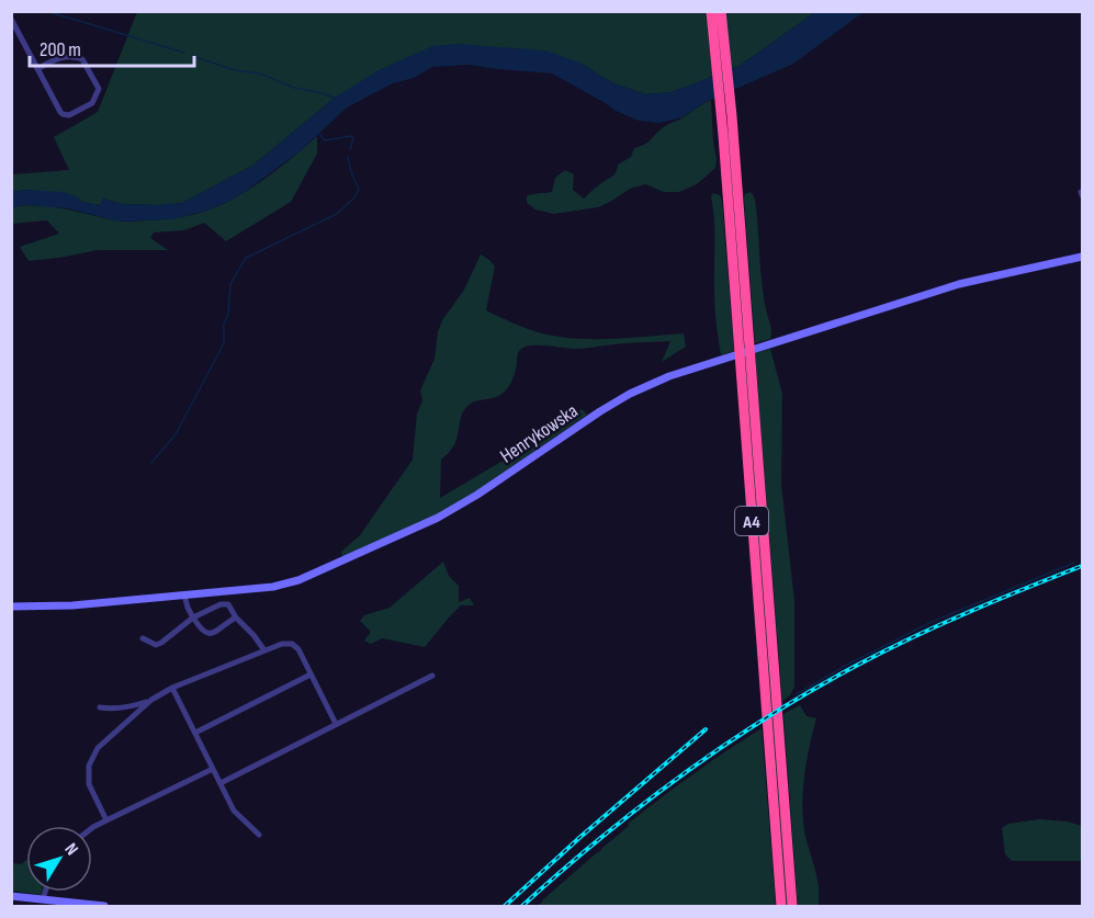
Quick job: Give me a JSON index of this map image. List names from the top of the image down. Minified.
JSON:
{"streets":{"highway":["A4"],"main road":["Henrykowska"]},"scale_bar":"200 m","north":"top right"}
